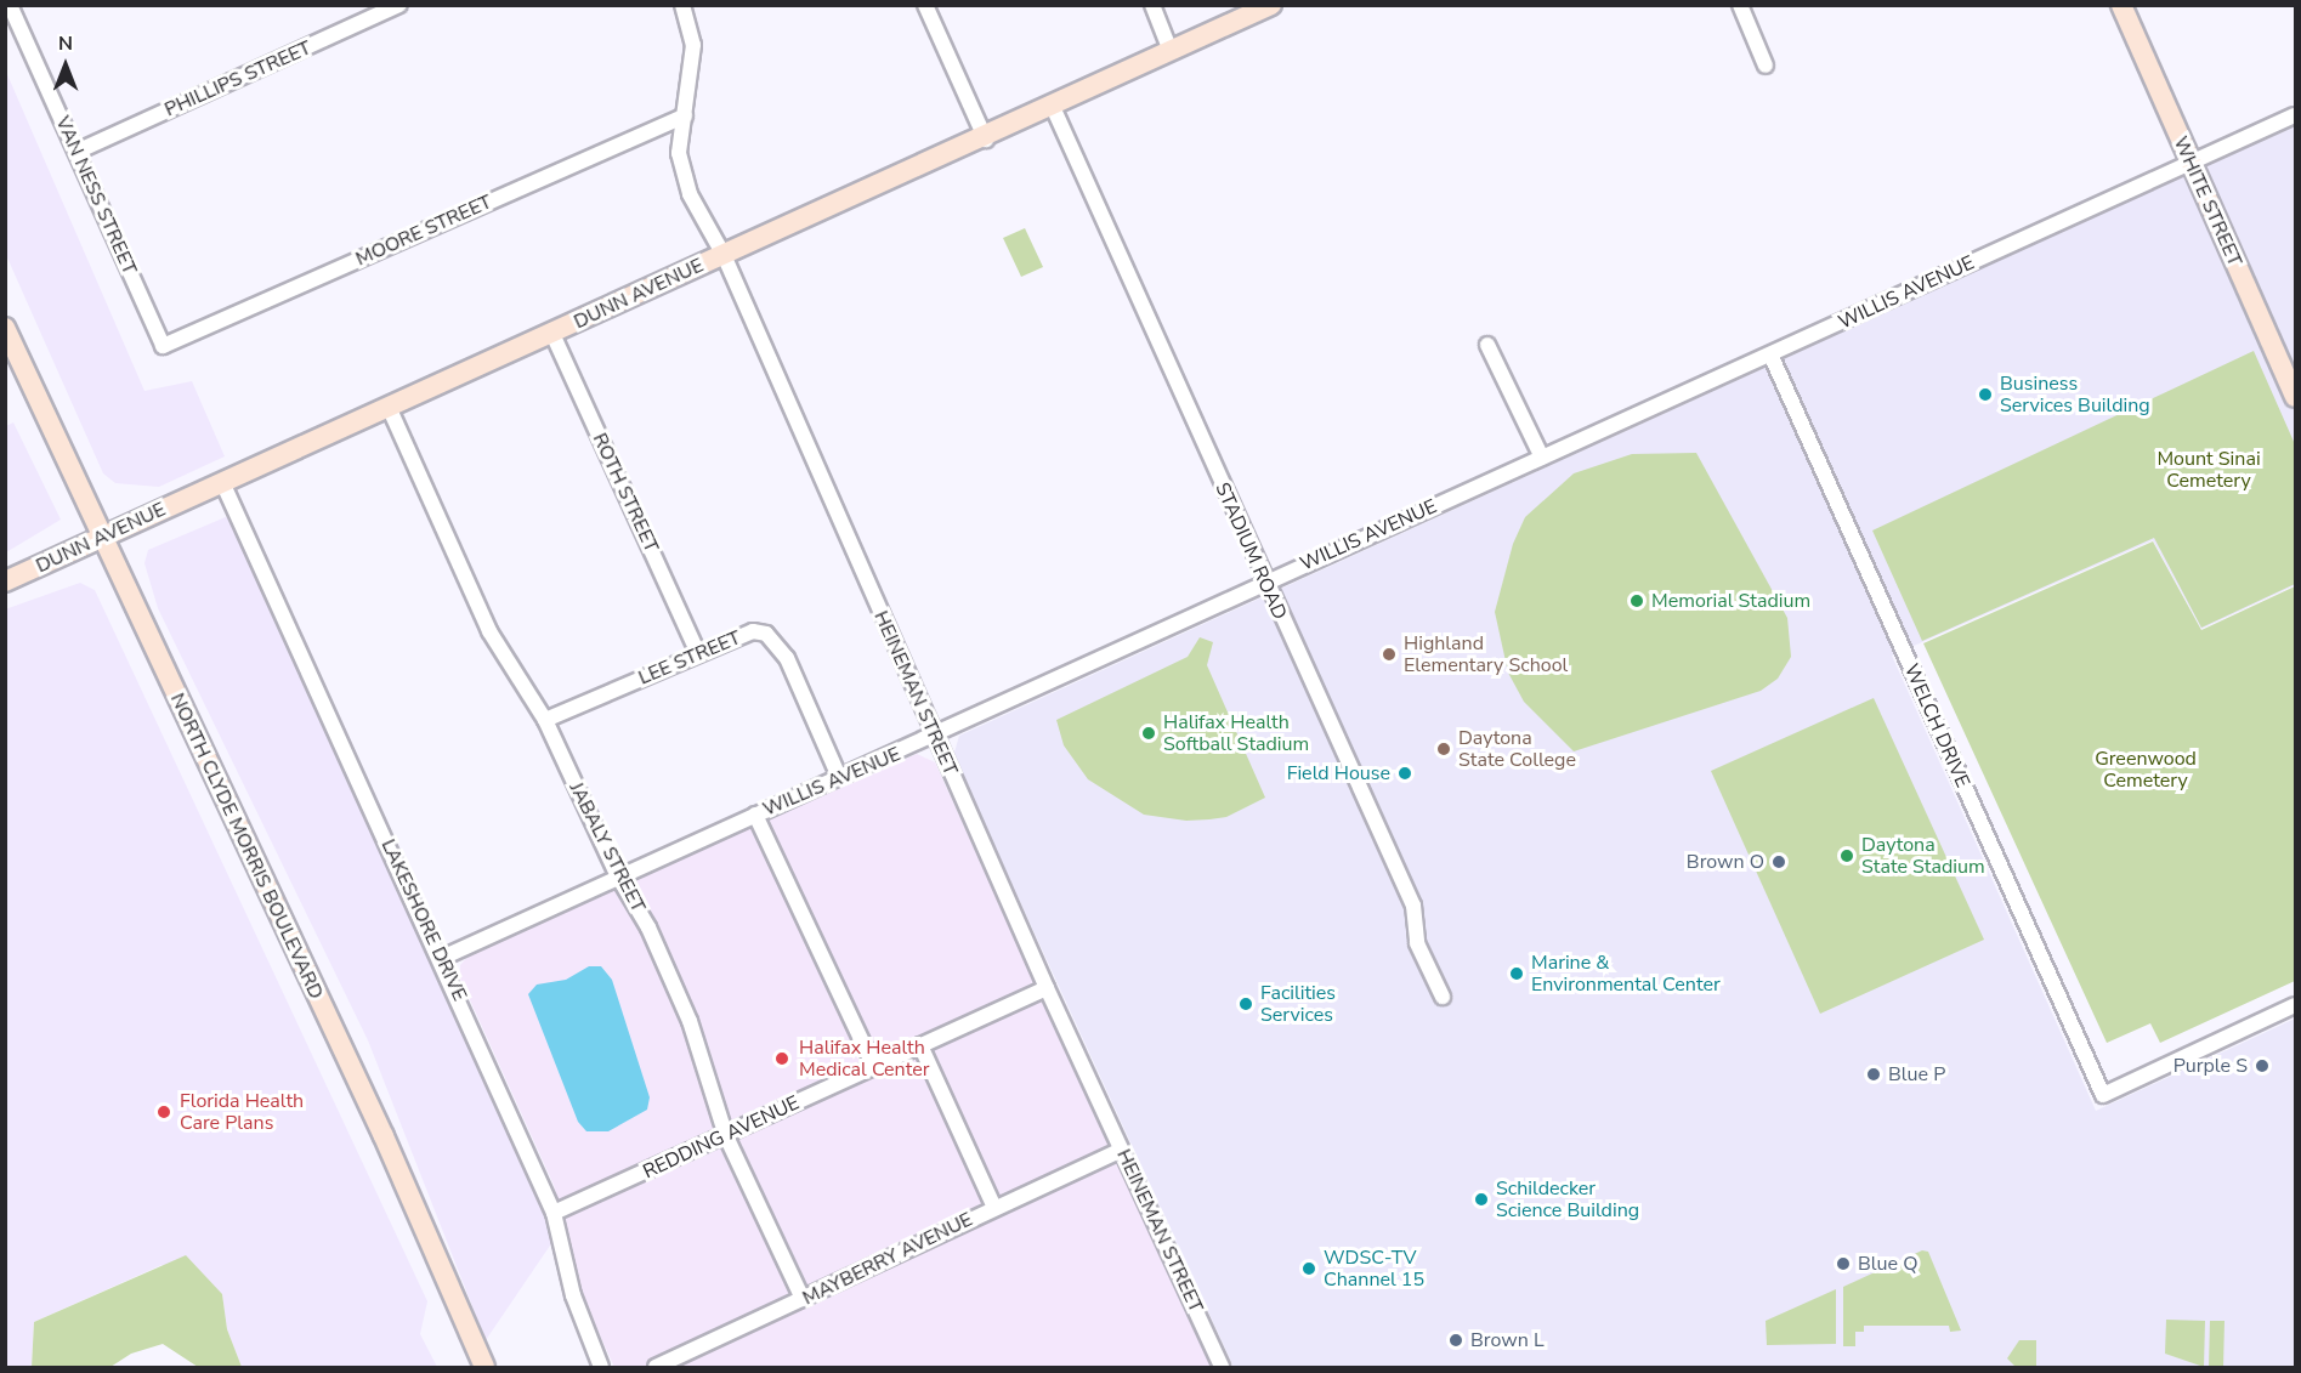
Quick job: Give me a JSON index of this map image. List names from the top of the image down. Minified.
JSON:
{"streets":{"main road":["WHITE STREET","DUNN AVENUE","NORTH CLYDE MORRIS BOULEVARD"],"street":["PHILLIPS STREET","VAN NESS STREET","MOORE STREET","WILLIS AVENUE","ROTH STREET","STADIUM ROAD","LEE STREET","HEINEMAN STREET","WELCH DRIVE","JABALY STREET","LAKESHORE DRIVE","REDDING AVENUE","MAYBERRY AVENUE"]},"crossings":[["PHILLIPS STREET","VAN NESS STREET"],["VAN NESS STREET","MOORE STREET"],["WHITE STREET","WILLIS AVENUE"],["MOORE STREET","HEINEMAN STREET"],["WILLIS AVENUE","STADIUM ROAD"],["WILLIS AVENUE","LEE STREET"],["WILLIS AVENUE","HEINEMAN STREET"],["WILLIS AVENUE","WELCH DRIVE"],["WILLIS AVENUE","JABALY STREET"],["WILLIS AVENUE","LAKESHORE DRIVE"],["DUNN AVENUE","ROTH STREET"],["DUNN AVENUE","STADIUM ROAD"],["DUNN AVENUE","HEINEMAN STREET"],["DUNN AVENUE","NORTH CLYDE MORRIS BOULEVARD"],["DUNN AVENUE","JABALY STREET"],["DUNN AVENUE","LAKESHORE DRIVE"],["ROTH STREET","LEE STREET"],["LEE STREET","JABALY STREET"],["HEINEMAN STREET","REDDING AVENUE"],["HEINEMAN STREET","MAYBERRY AVENUE"],["JABALY STREET","REDDING AVENUE"],["JABALY STREET","MAYBERRY AVENUE"],["LAKESHORE DRIVE","REDDING AVENUE"]],"parks":["Mount Sinai Cemetery","Greenwood Cemetery"],"places":["Business Services Building","Memorial Stadium","Highland Elementary School","Halifax Health Softball Stadium","Daytona State College","Field House","Daytona State Stadium","Brown O","Marine & Environmental Center","Facilities Services","Halifax Health Medical Center","Purple S","Blue P","Florida Health Care Plans","Schildecker Science Building","Blue Q","WDSC-TV Channel 15","Brown L"],"north":"top"}
